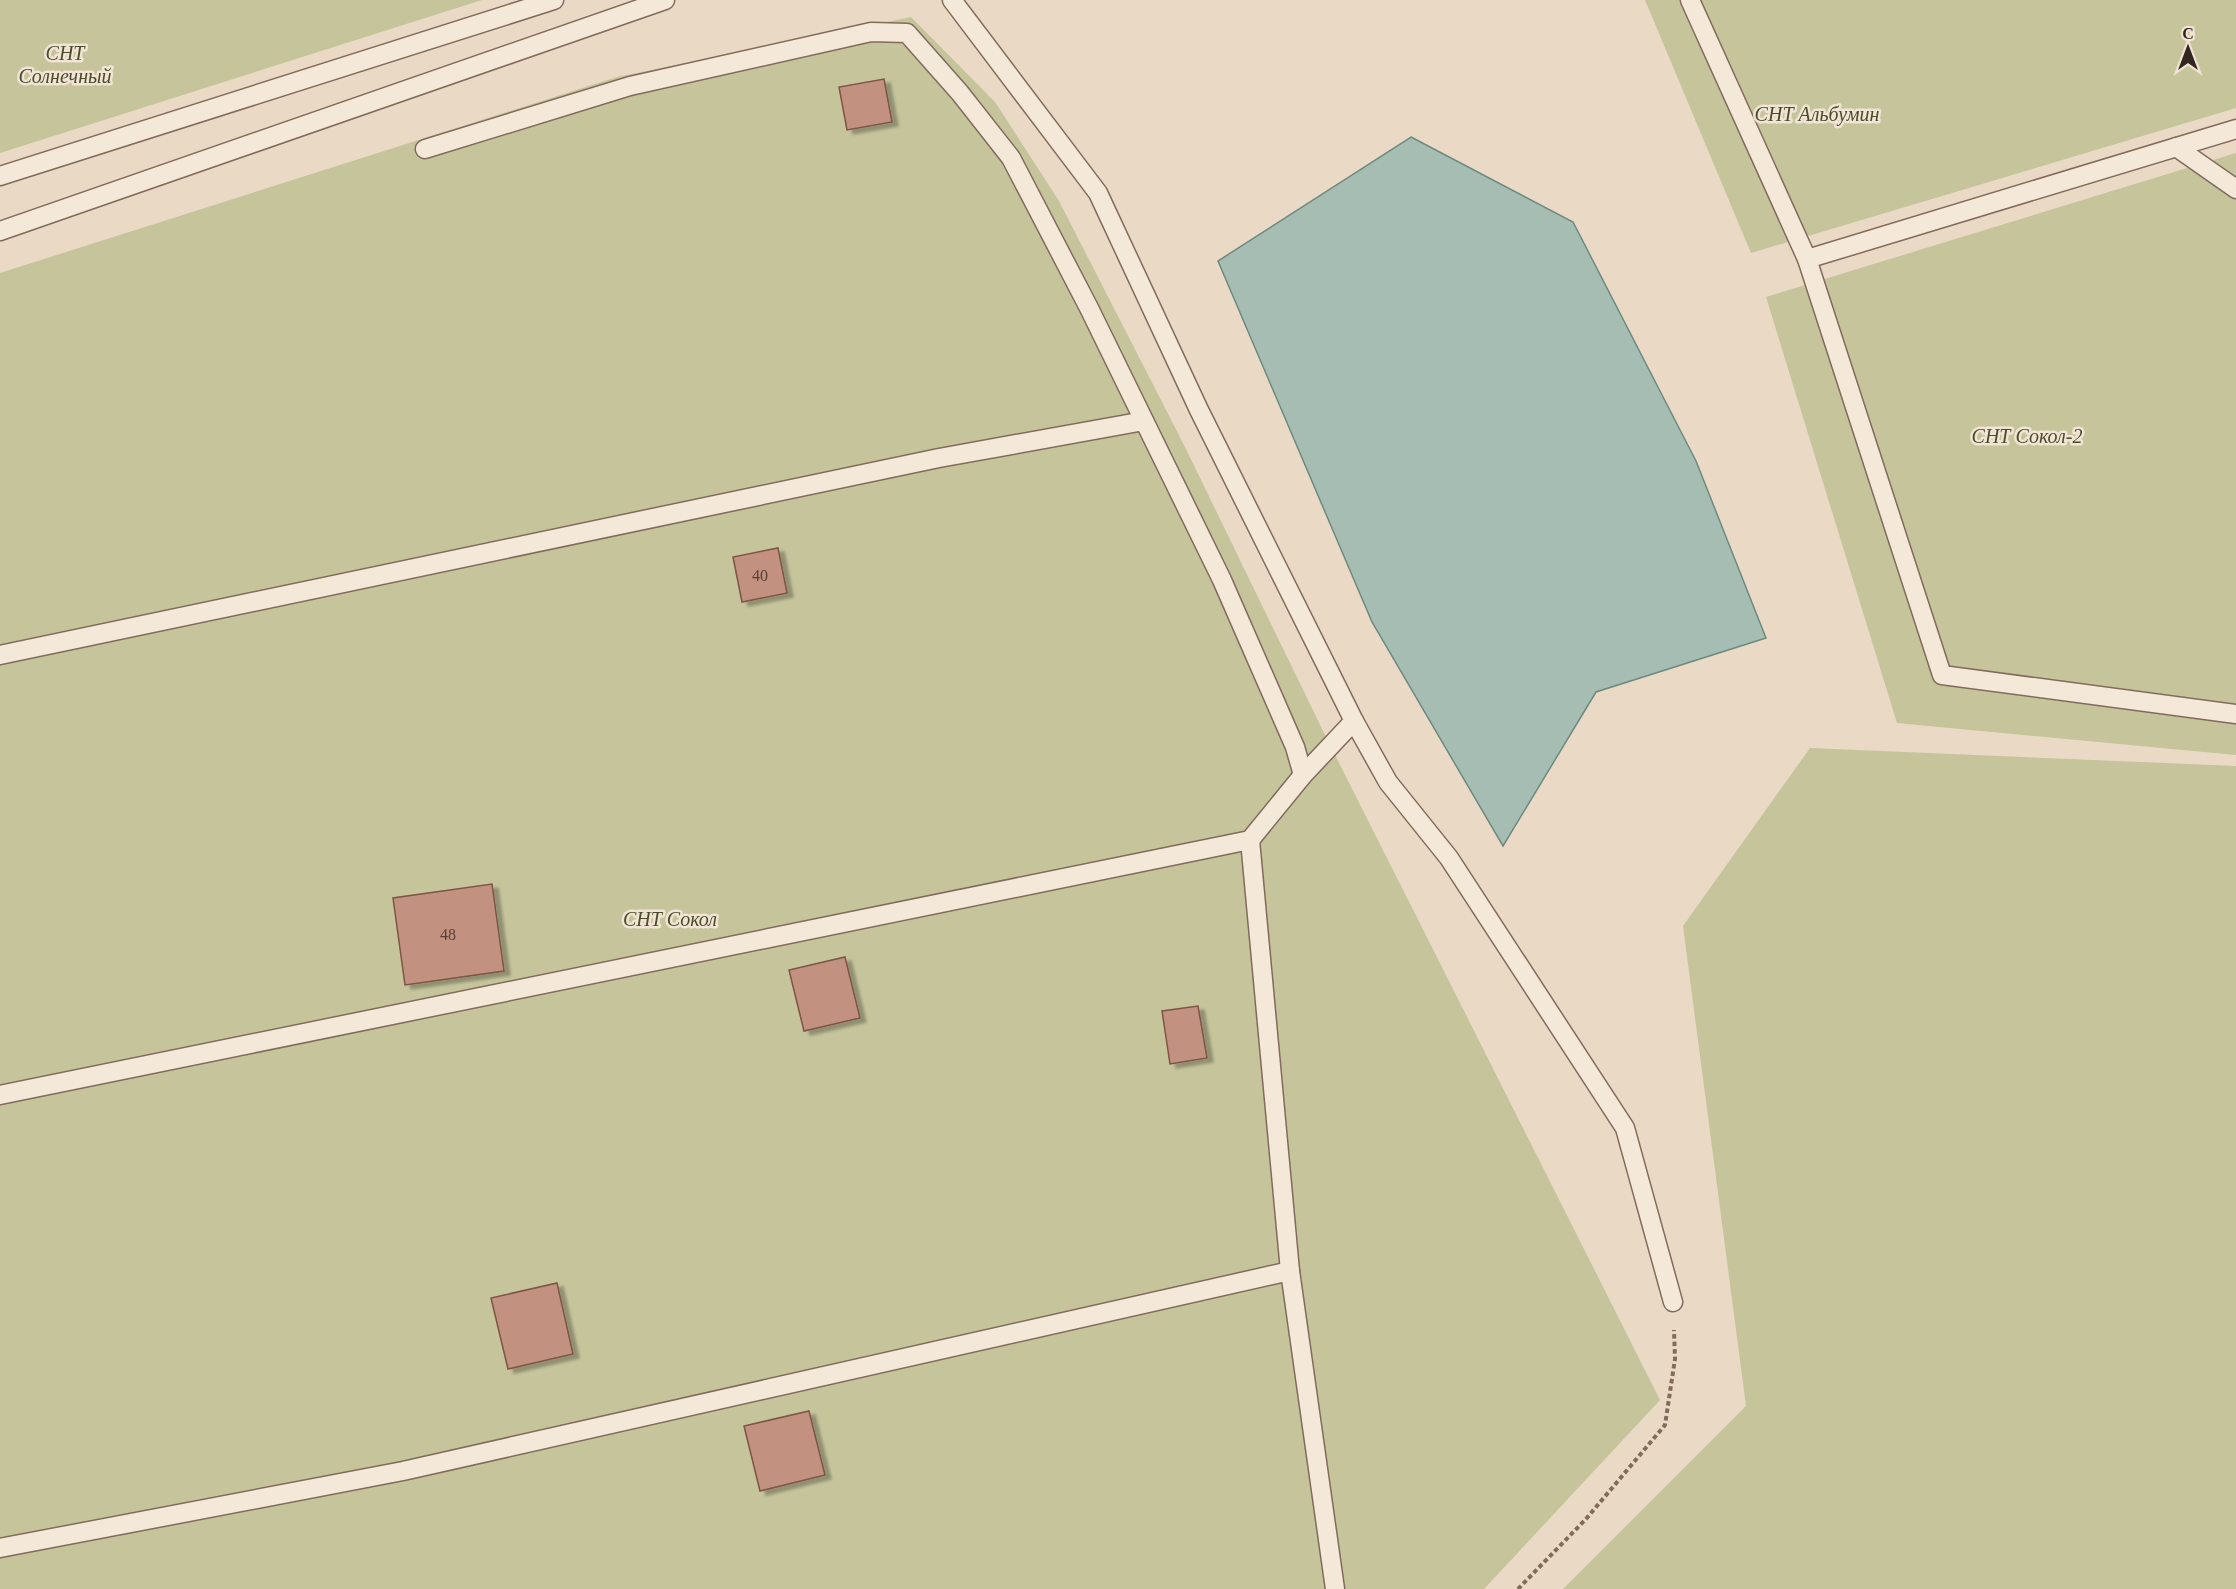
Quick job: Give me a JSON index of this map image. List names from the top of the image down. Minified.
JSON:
{"parks":["СНТ Солнечный","СНТ Альбумин","СНТ Сокол-2","СНТ Сокол"],"house_numbers":["40","48"],"north":"top"}
